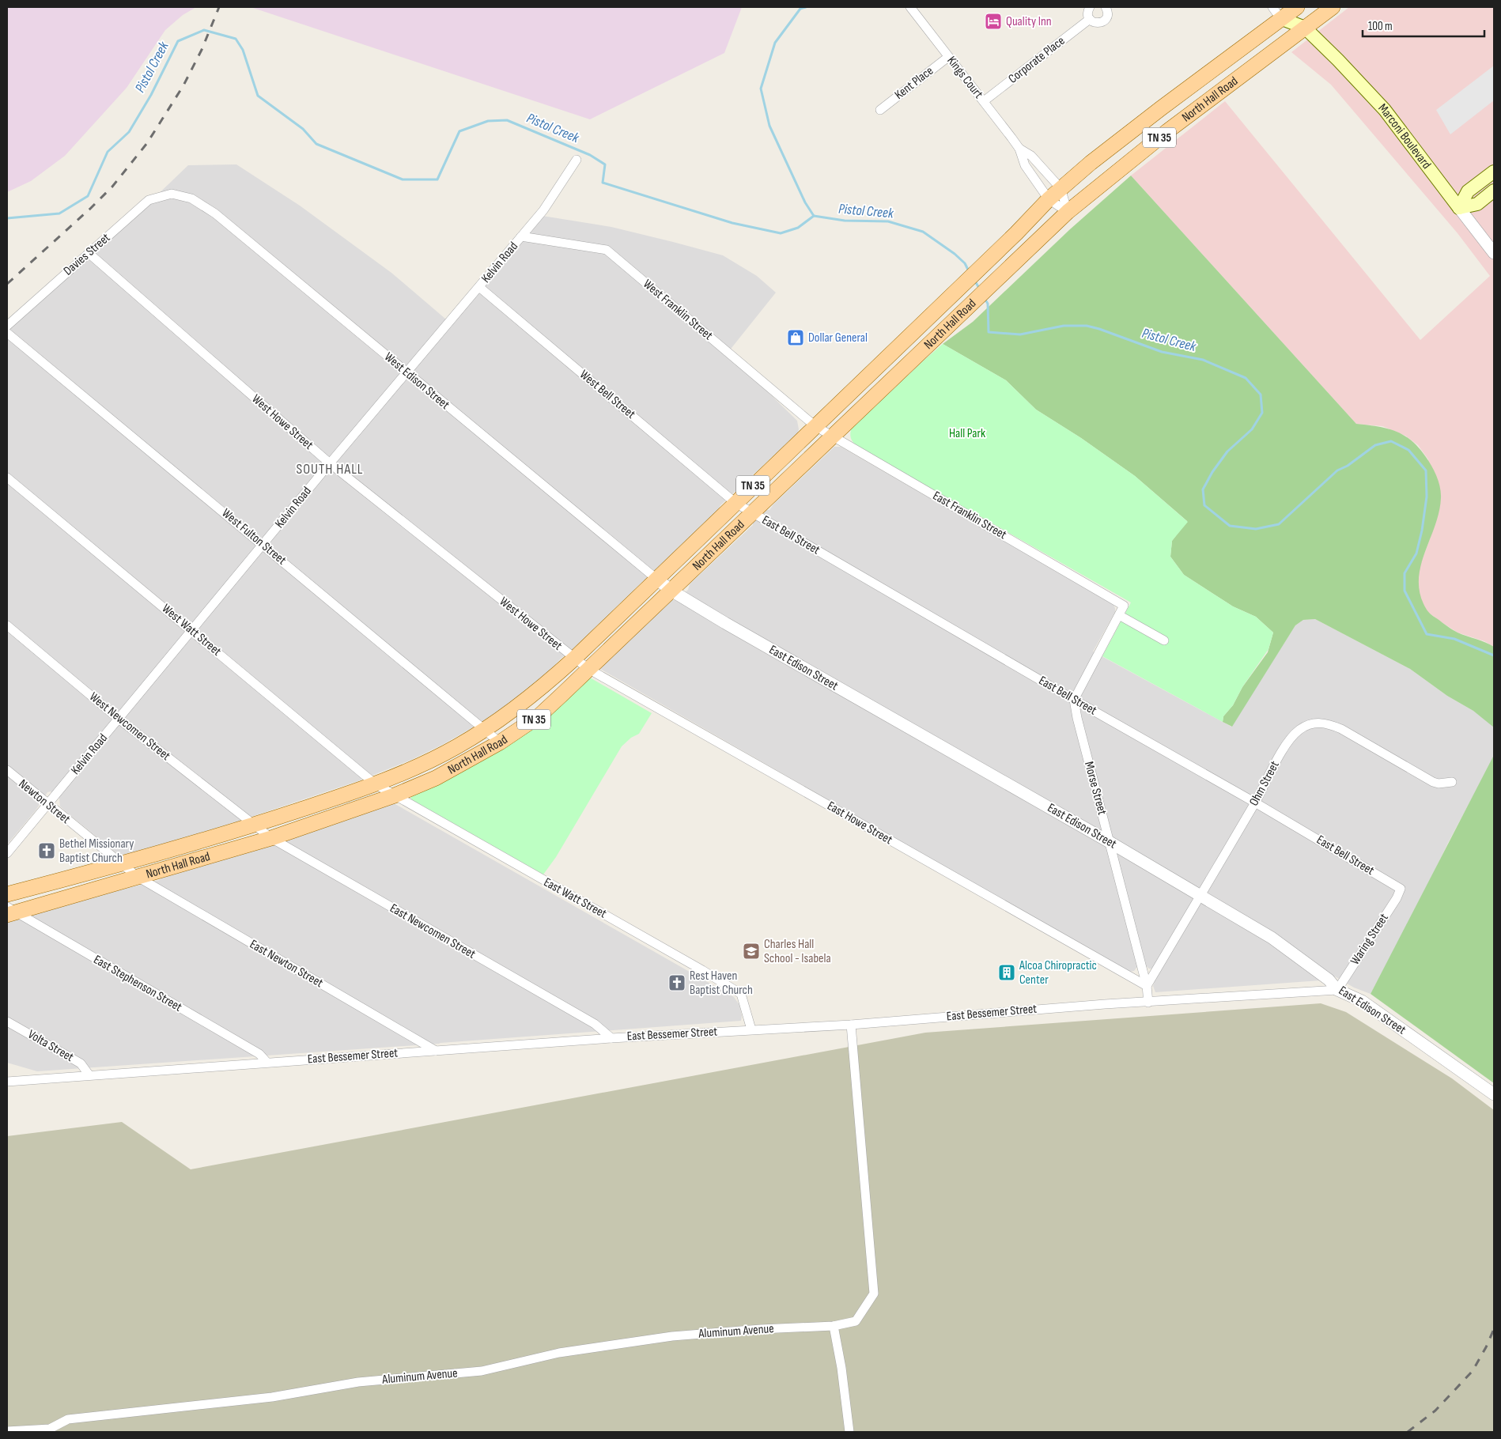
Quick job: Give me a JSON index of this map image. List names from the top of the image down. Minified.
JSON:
{"streets":{"main road":["North Hall Road","Marconi Boulevard","TN 35"],"street":["Corporate Place","Kings Court","Kent Place","Davies Street","Kelvin Road","West Franklin Street","West Edison Street","West Bell Street","West Howe Street","East Franklin Street","East Bell Street","West Fulton Street","West Watt Street","East Edison Street","West Newcomen Street","Ohm Street","Morse Street","Newton Street","East Howe Street","East Watt Street","East Newcomen Street","Waring Street","East Newton Street","East Stephenson Street","East Bessemer Street","Volta Street","Aluminum Avenue"]},"crossings":[["Corporate Place","Kings Court"],["Kings Court","Kent Place"],["Kings Court","North Hall Road"],["North Hall Road","Marconi Boulevard"],["North Hall Road","West Franklin Street"],["North Hall Road","West Edison Street"],["North Hall Road","West Bell Street"],["North Hall Road","West Howe Street"],["North Hall Road","East Franklin Street"],["North Hall Road","East Bell Street"],["North Hall Road","West Fulton Street"],["North Hall Road","West Watt Street"],["North Hall Road","East Edison Street"],["North Hall Road","West Newcomen Street"],["North Hall Road","Newton Street"],["North Hall Road","East Howe Street"],["North Hall Road","East Watt Street"],["North Hall Road","East Newcomen Street"],["North Hall Road","East Newton Street"],["North Hall Road","East Stephenson Street"],["Davies Street","West Edison Street"],["Davies Street","West Howe Street"],["Kelvin Road","West Franklin Street"],["Kelvin Road","West Edison Street"],["Kelvin Road","West Bell Street"],["Kelvin Road","West Howe Street"],["Kelvin Road","West Fulton Street"],["Kelvin Road","West Watt Street"],["Kelvin Road","West Newcomen Street"],["Kelvin Road","Newton Street"],["West Franklin Street","East Franklin Street"],["West Edison Street","East Edison Street"],["West Bell Street","East Bell Street"],["West Howe Street","East Howe Street"],["East Bell Street","Ohm Street"],["East Bell Street","Morse Street"],["East Bell Street","Waring Street"],["West Watt Street","East Watt Street"],["East Edison Street","Ohm Street"],["East Edison Street","Morse Street"],["East Edison Street","Waring Street"],["East Edison Street","East Bessemer Street"],["West Newcomen Street","East Newcomen Street"],["Ohm Street","Morse Street"],["Ohm Street","East Howe Street"],["Morse Street","East Howe Street"],["Morse Street","East Bessemer Street"],["Newton Street","East Newton Street"],["East Watt Street","East Bessemer Street"],["East Newcomen Street","East Bessemer Street"],["Waring Street","East Bessemer Street"],["East Newton Street","East Bessemer Street"],["East Stephenson Street","East Bessemer Street"],["East Bessemer Street","Volta Street"],["East Bessemer Street","Aluminum Avenue"]],"districts":["SOUTH HALL"],"water":["Pistol Creek"],"parks":["Hall Park"],"places":{"hotel":["Quality Inn"],"shop":["Dollar General"],"church":["Bethel Missionary Baptist Church","Rest Haven Baptist Church"],"school or university":["Charles Hall School - Isabela"],"building":["Alcoa Chiropractic Center"]},"scale_bar":"100 m"}
